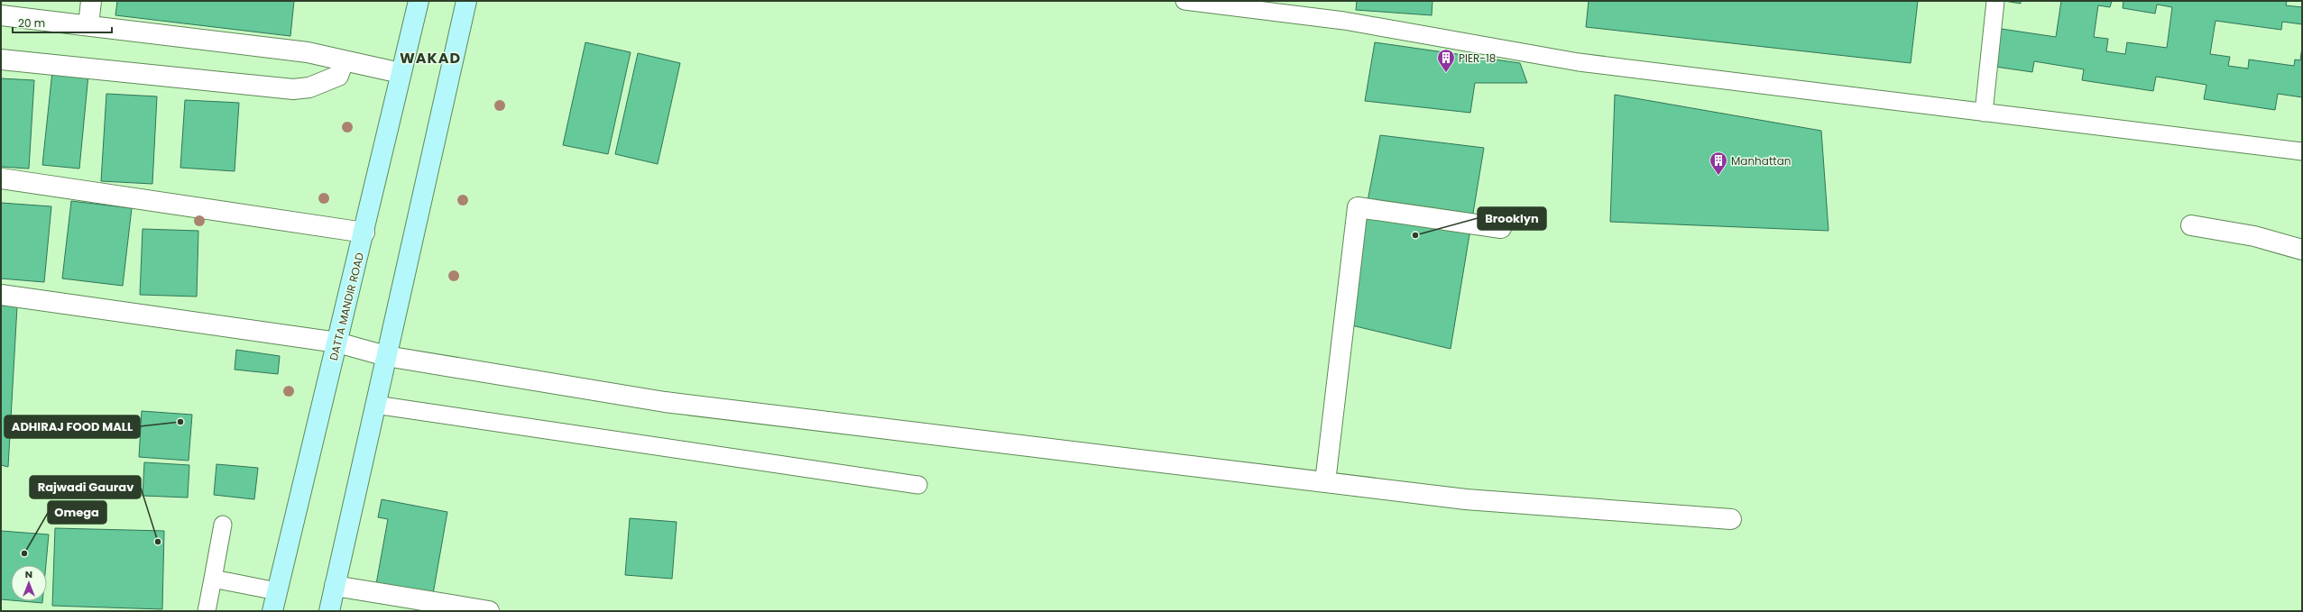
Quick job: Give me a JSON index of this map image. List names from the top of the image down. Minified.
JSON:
{"streets":{"main road":["DATTA MANDIR ROAD"]},"districts":["WAKAD"],"places":{"building":["PIER-18","Manhattan"],"other":["Brooklyn","ADHIRAJ FOOD MALL","Rajwadi Gaurav","Omega"]},"scale_bar":"20 m","north":"top"}
